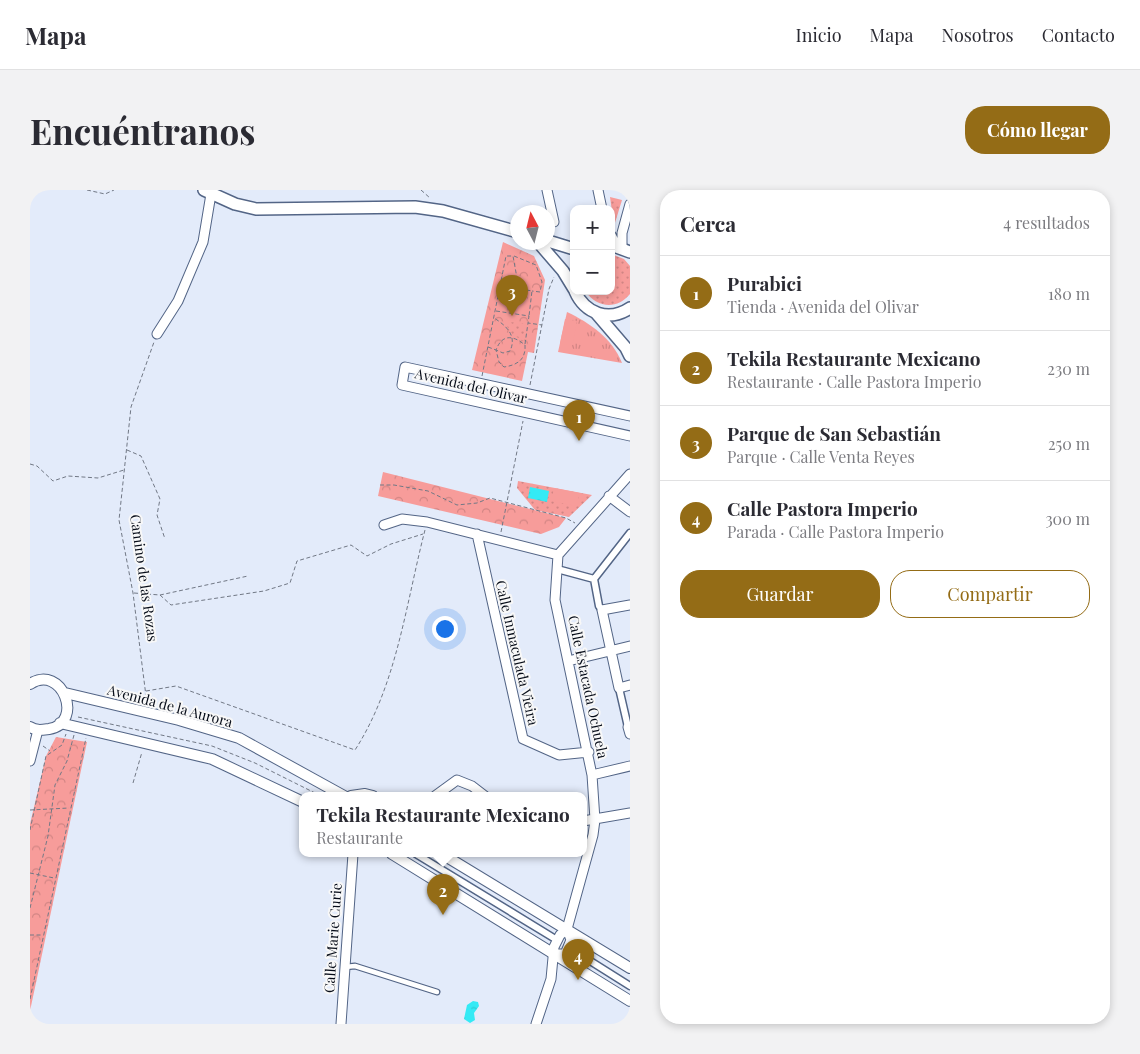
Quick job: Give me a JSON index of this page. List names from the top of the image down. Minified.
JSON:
{"streets":{"street":["Avenida del Olivar","Calle Inmaculada Vieira","Calle Estacada Ochuela","Avenida de la Aurora","Calle Marie Curie"],"path":["Camino de las Rozas"]},"crossings":[["Camino de las Rozas","Avenida de la Aurora"],["Calle Inmaculada Vieira","Calle Estacada Ochuela"]],"north":"top","page":{"header":"Mapa","nav":["Inicio","Mapa","Nosotros","Contacto"],"buttons":["Cómo llegar",["Guardar","Compartir"]],"title":"Encuéntranos","heading":["Cerca","4 resultados"],"map_buttons":["+","−"],"list":[{"mark":"1","name":"Purabici","note":"Tienda · Avenida del Olivar","value":"180 m"},{"mark":"2","name":"Tekila Restaurante Mexicano","note":"Restaurante · Calle Pastora Imperio","value":"230 m"},{"mark":"3","name":"Parque de San Sebastián","note":"Parque · Calle Venta Reyes","value":"250 m"},{"mark":"4","name":"Calle Pastora Imperio","note":"Parada · Calle Pastora Imperio","value":"300 m"}],"pins":["3","1","2","4"],"popup":["Tekila Restaurante Mexicano","Restaurante"]}}
